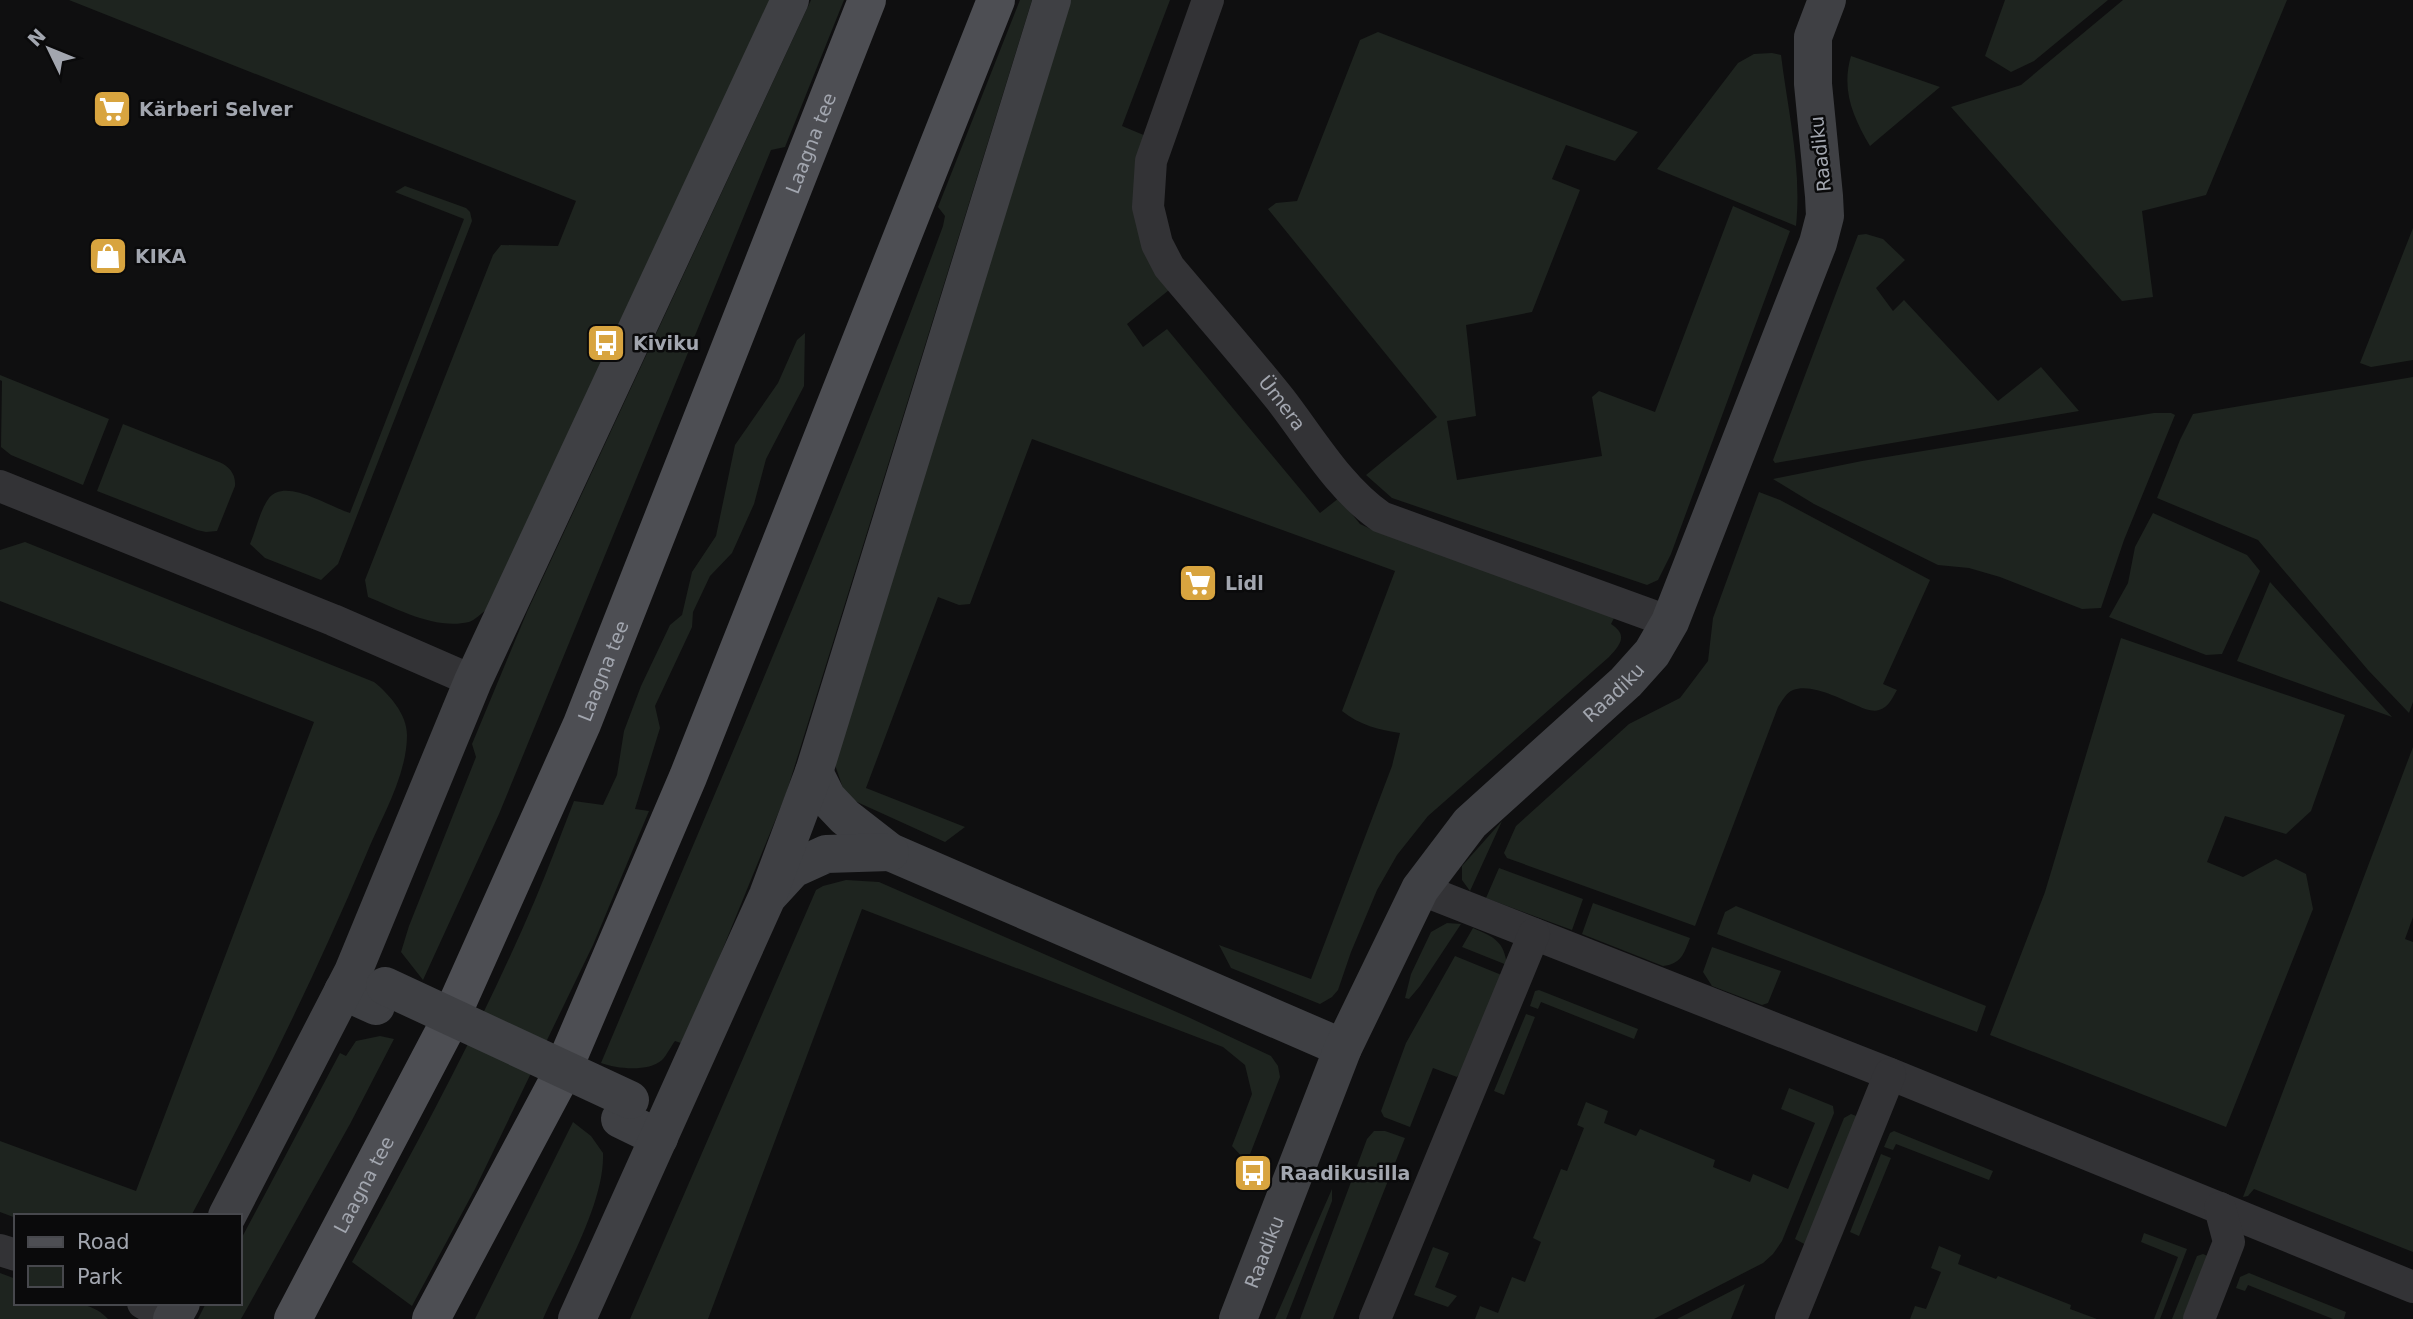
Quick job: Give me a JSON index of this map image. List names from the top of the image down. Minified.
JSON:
{"streets":{"main road":["Laagna tee"],"street":["Raadiku","Ümera"]},"crossings":[["Raadiku","Ümera"]],"places":{"supermarket":["Kärberi Selver","Lidl"],"shop":["KIKA"],"bus stop":["Kiviku","Raadikusilla"]},"legend":["Road","Park"],"north":"top left"}
